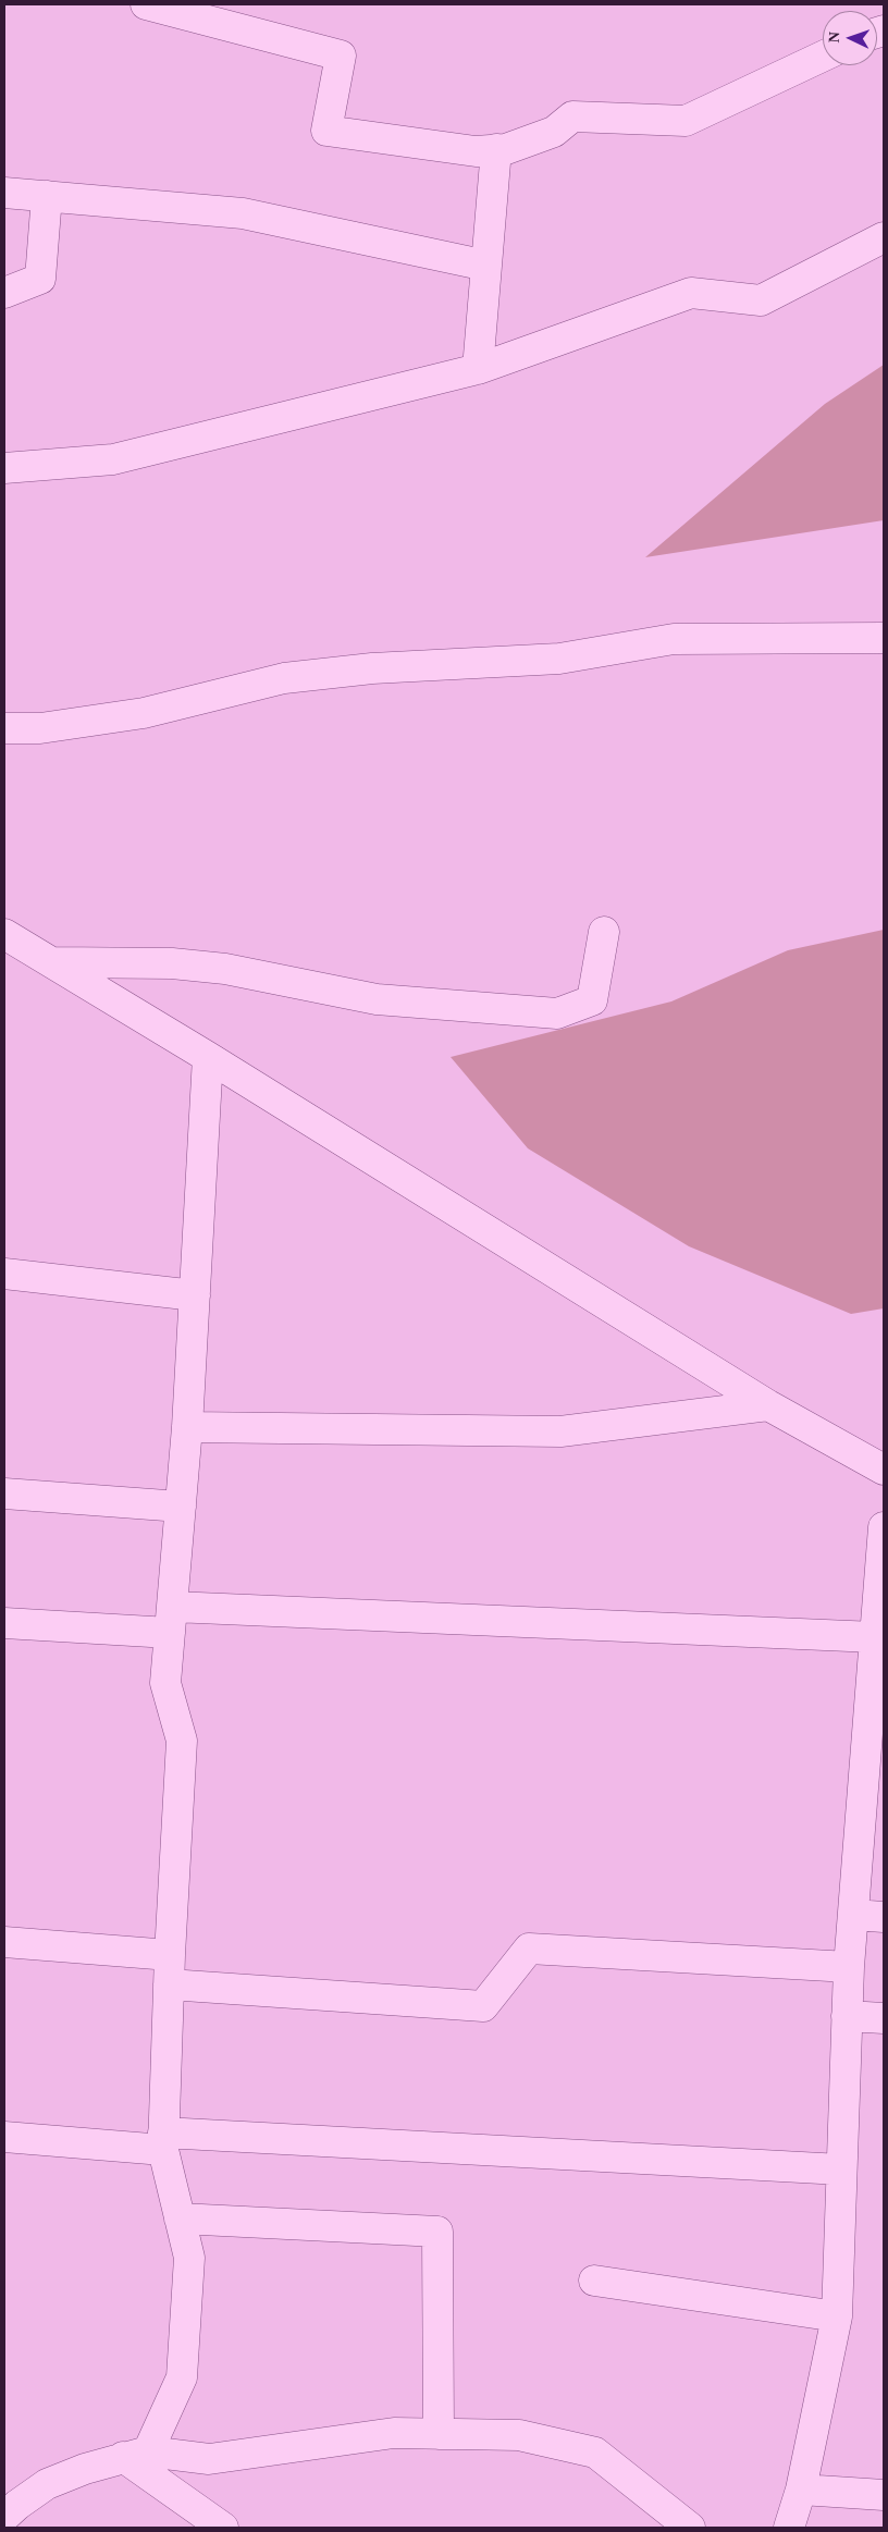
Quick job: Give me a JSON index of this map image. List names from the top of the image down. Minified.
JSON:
{"north":"left"}
